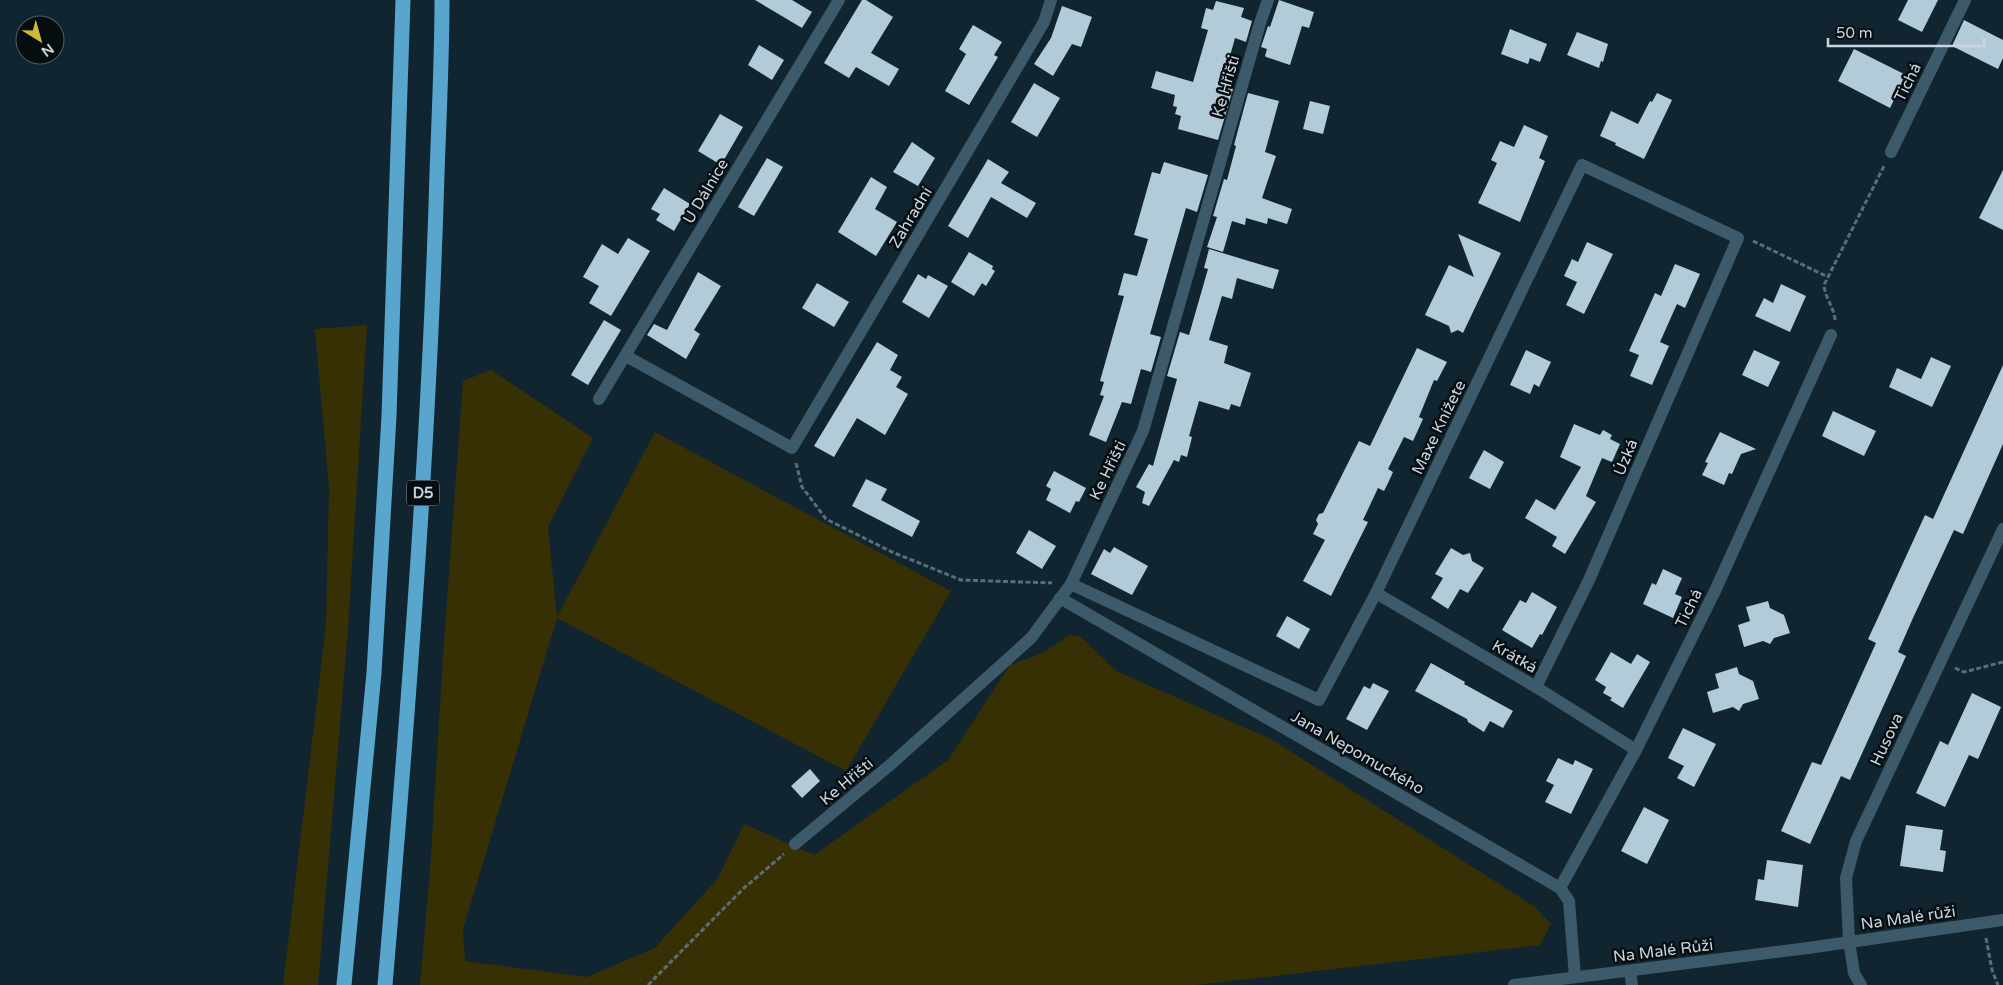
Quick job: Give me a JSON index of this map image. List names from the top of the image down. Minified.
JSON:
{"streets":{"highway":["D5"],"street":["Tichá","Ke Hřišti","U Dálnice","Zahradní","Maxe Knížete","Úzká","Krátká","Husova","Jana Nepomuckého","Na Malé růži","Na Malé Růži"]},"crossings":[["Tichá","Krátká"],["Tichá","Jana Nepomuckého"],["Ke Hřišti","Jana Nepomuckého"],["Maxe Knížete","Úzká"],["Maxe Knížete","Krátká"],["Maxe Knížete","Jana Nepomuckého"],["Úzká","Krátká"],["Husova","Na Malé růži"],["Na Malé růži","Na Malé Růži"]],"scale_bar":"50 m","north":"bottom right"}
